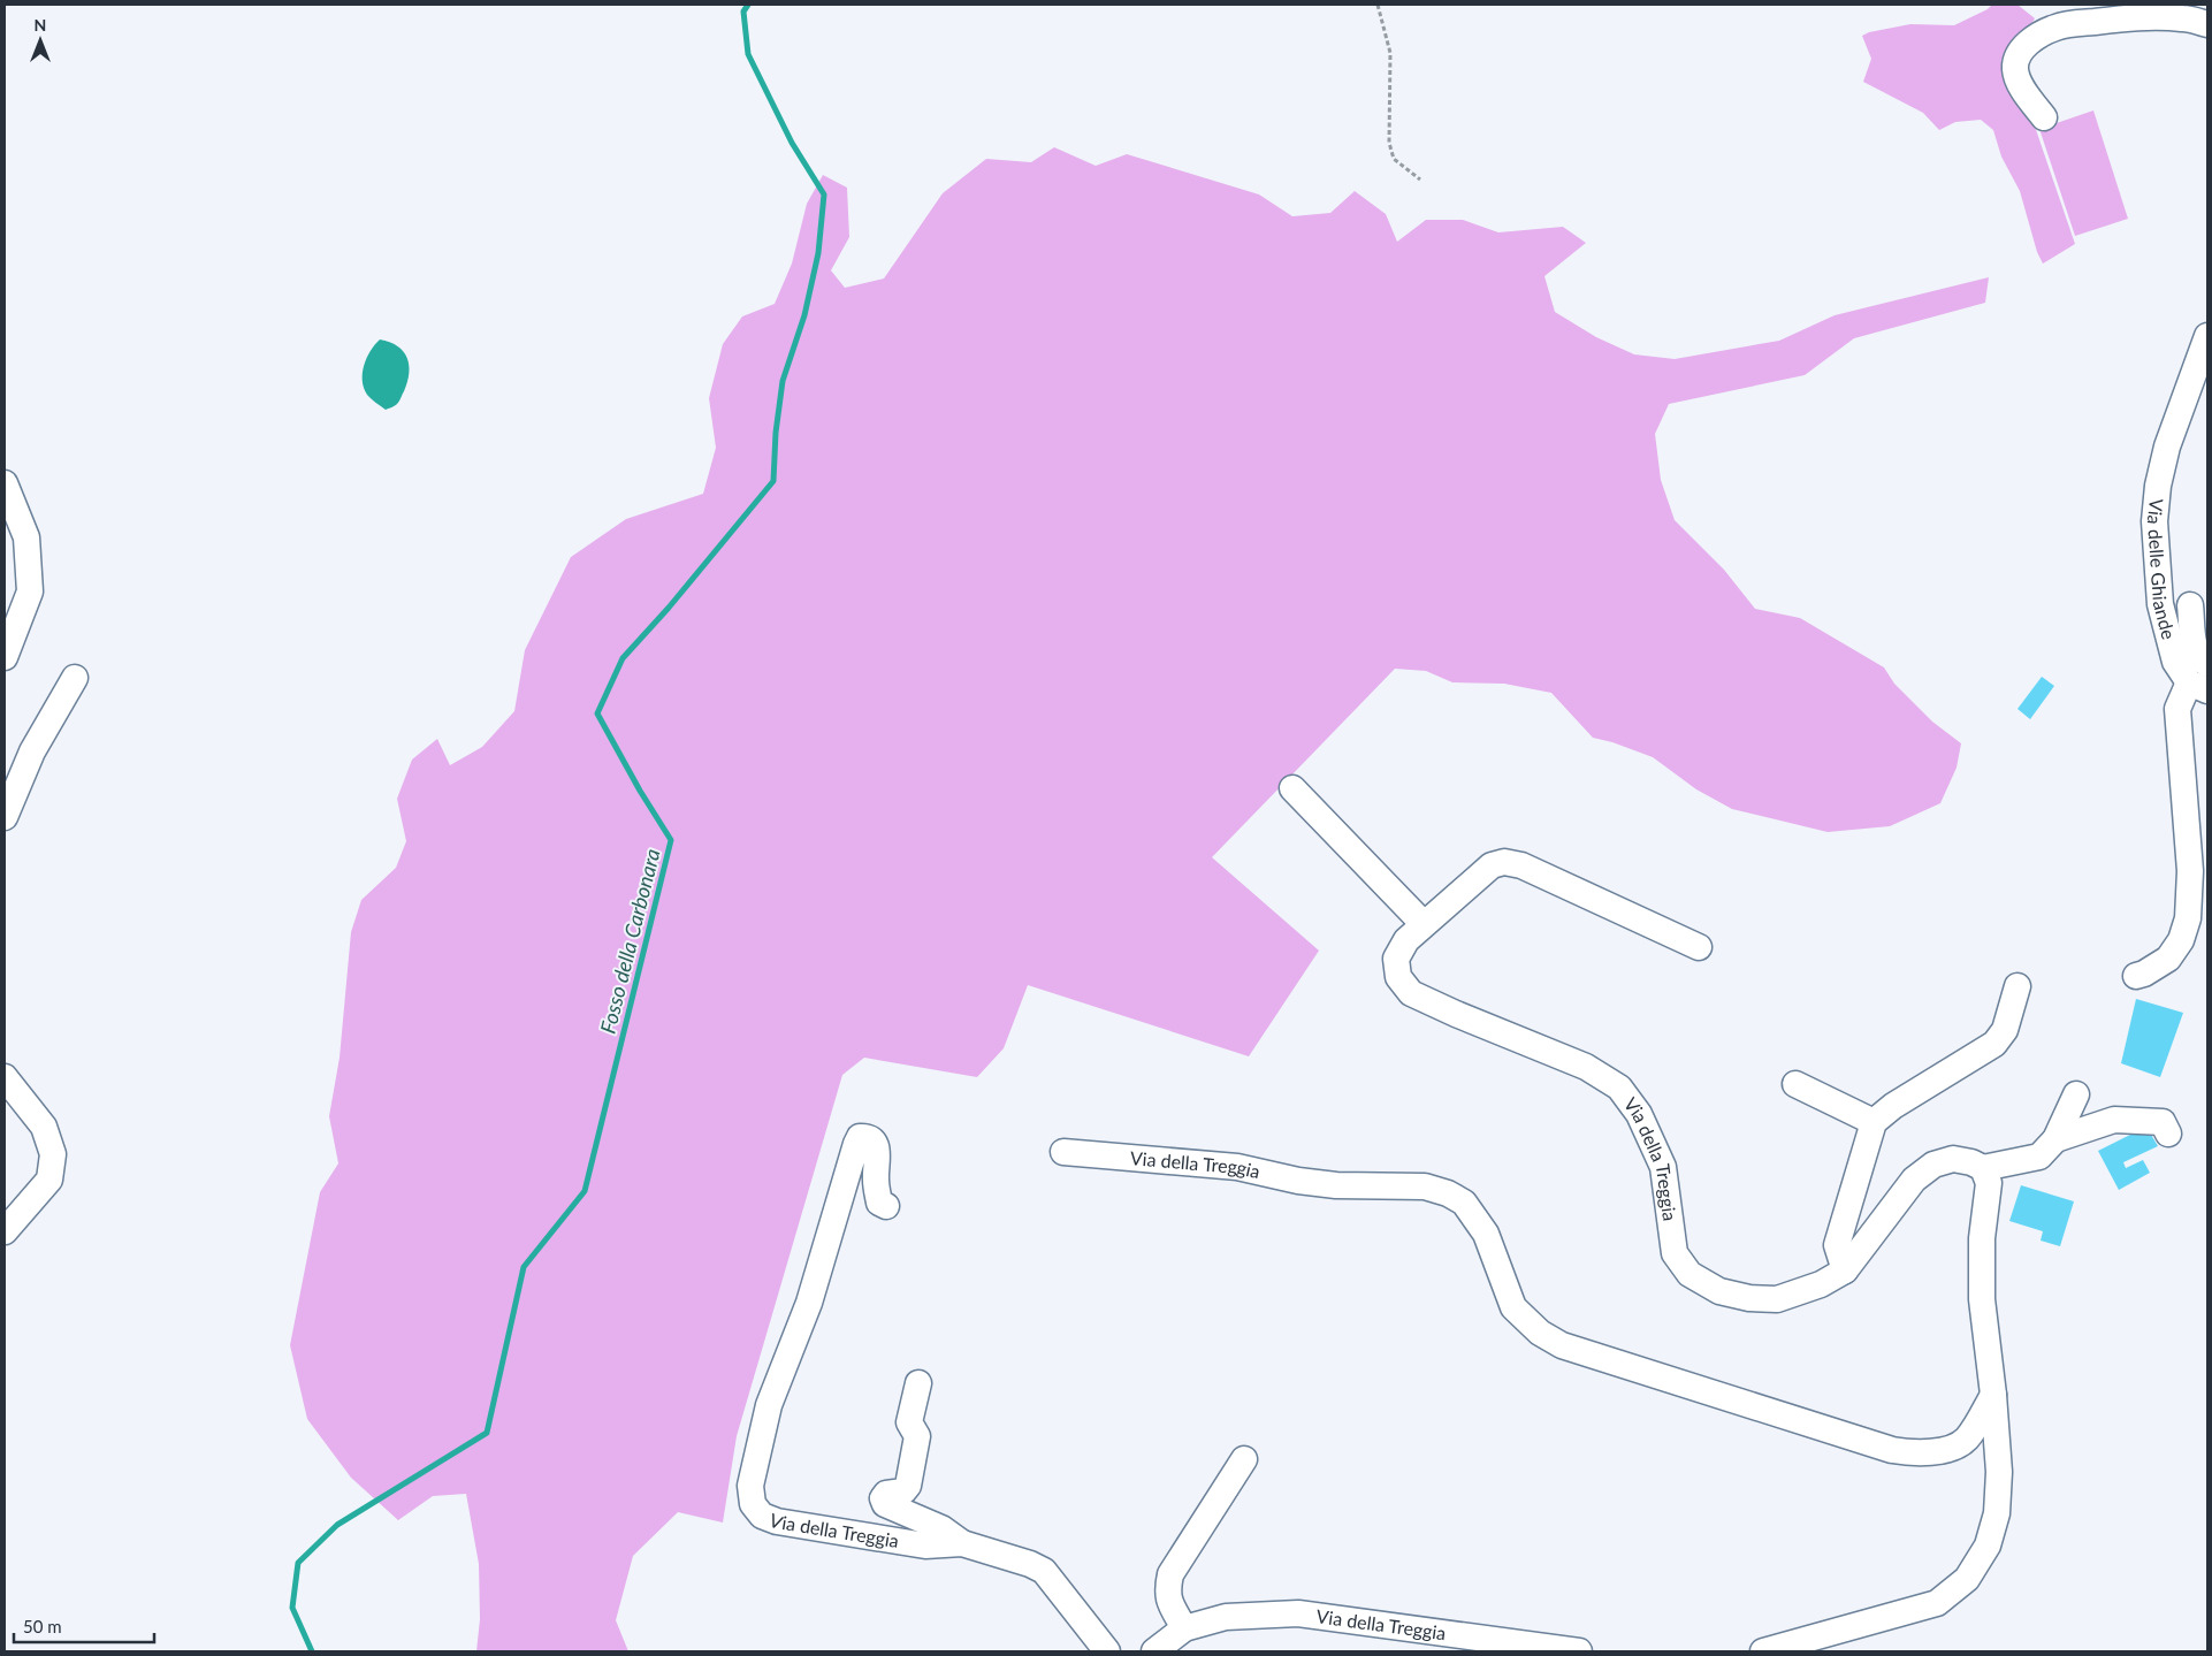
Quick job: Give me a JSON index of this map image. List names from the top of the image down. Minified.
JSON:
{"streets":{"street":["Via delle Ghiande","Via della Treggia"]},"water":["Fosso della Carbonara"],"scale_bar":"50 m","north":"top"}
